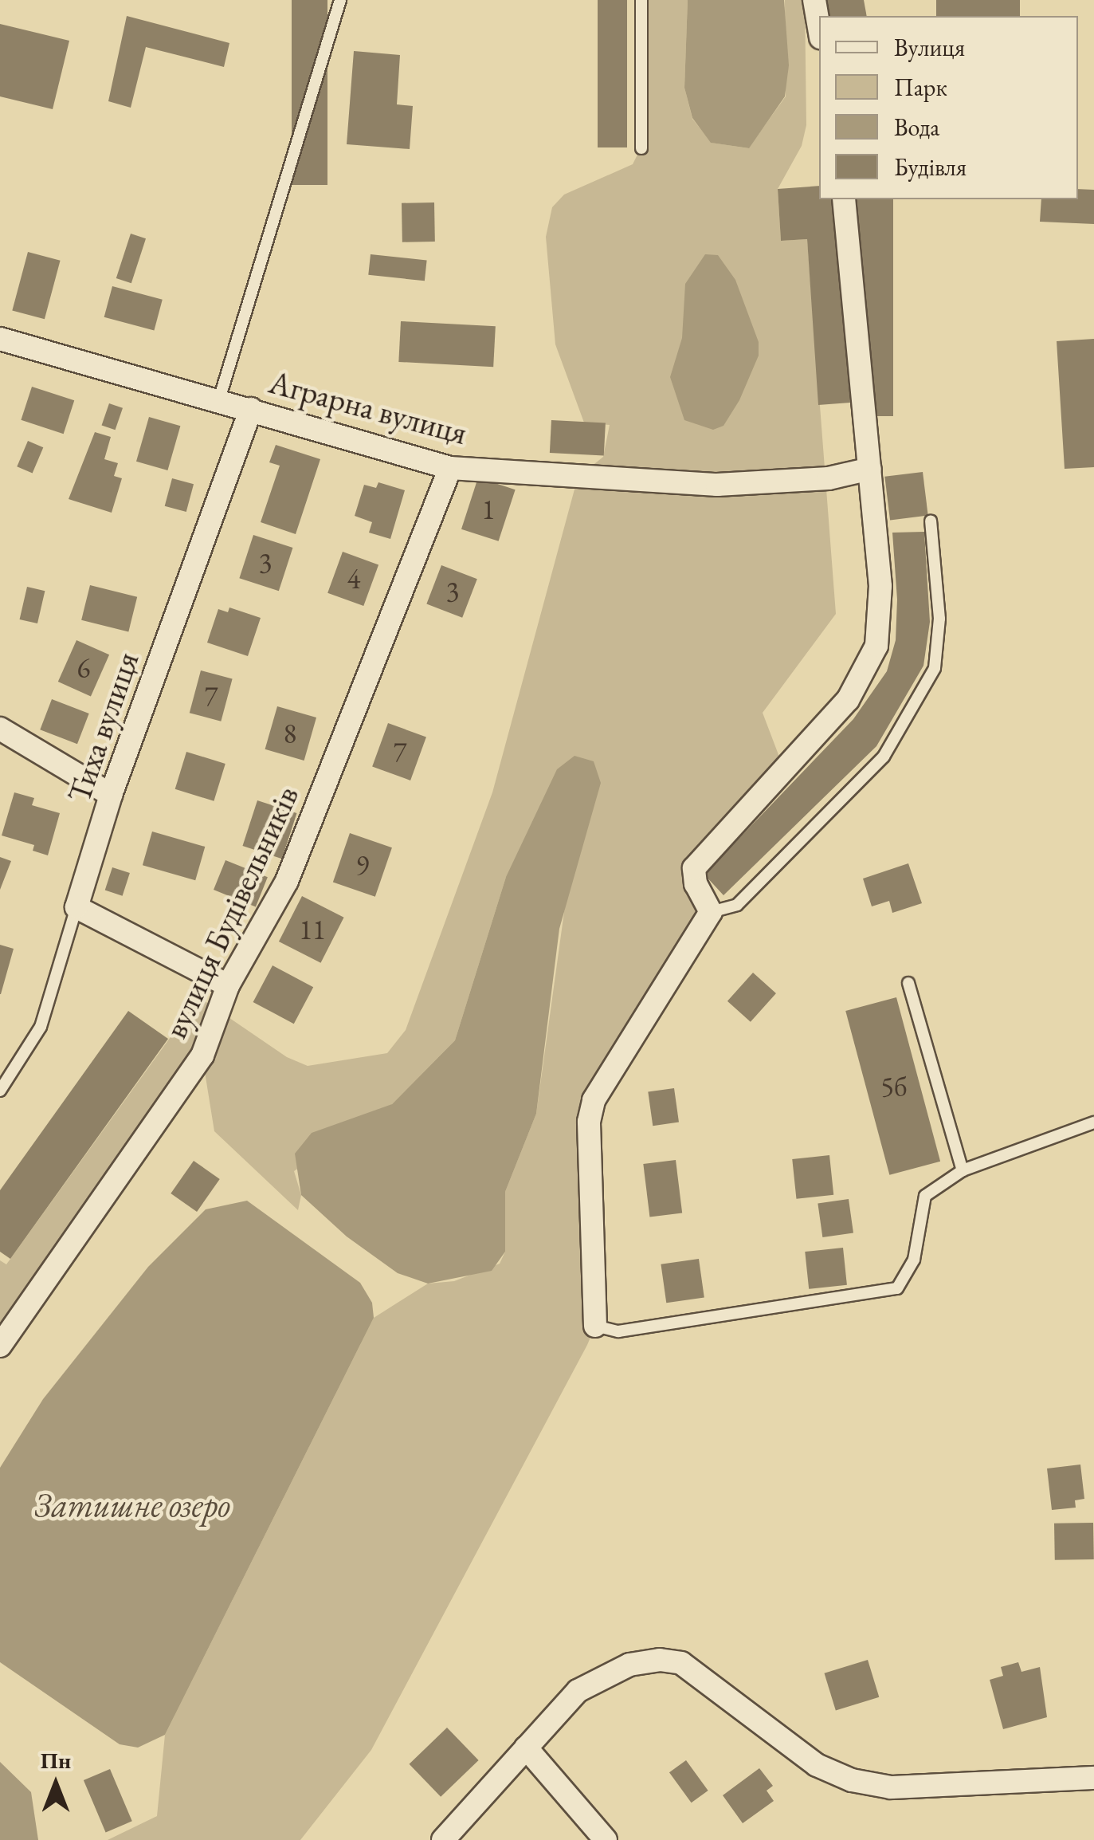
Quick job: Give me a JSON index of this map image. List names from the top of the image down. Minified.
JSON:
{"streets":{"street":["Аграрна вулиця","Тиха вулиця","вулиця Будівельників"]},"crossings":[["Аграрна вулиця","Тиха вулиця"],["Аграрна вулиця","вулиця Будівельників"]],"water":["Затишне озеро"],"house_numbers":["1","3","4","3","6","7","8","7","9","11","5б"],"legend":["Вулиця","Парк","Вода","Будівля"],"north":"top"}
